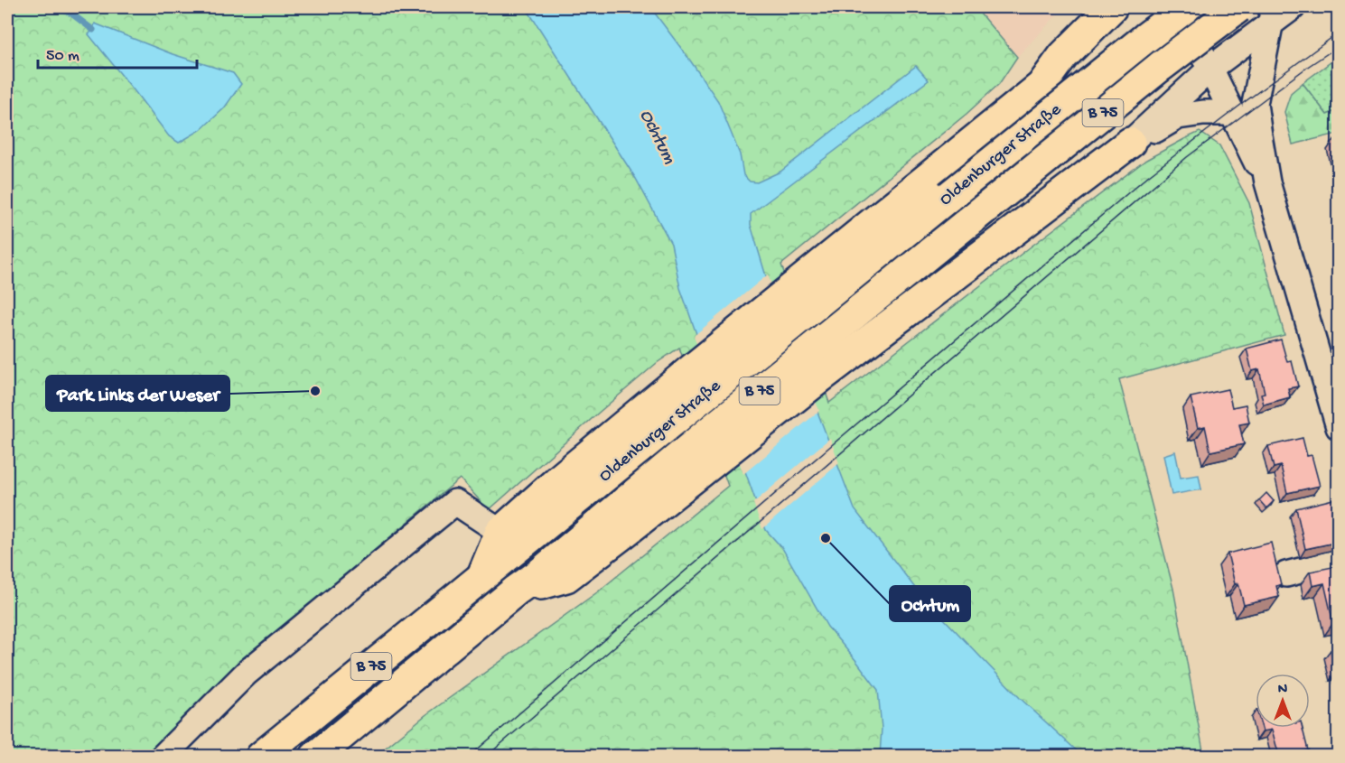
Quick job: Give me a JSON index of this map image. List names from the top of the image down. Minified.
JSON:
{"streets":{"highway":["B 75","Oldenburger Straße"]},"water":["Ochtum"],"places":["Park Links der Weser","Ochtum"],"scale_bar":"50 m","north":"top"}
